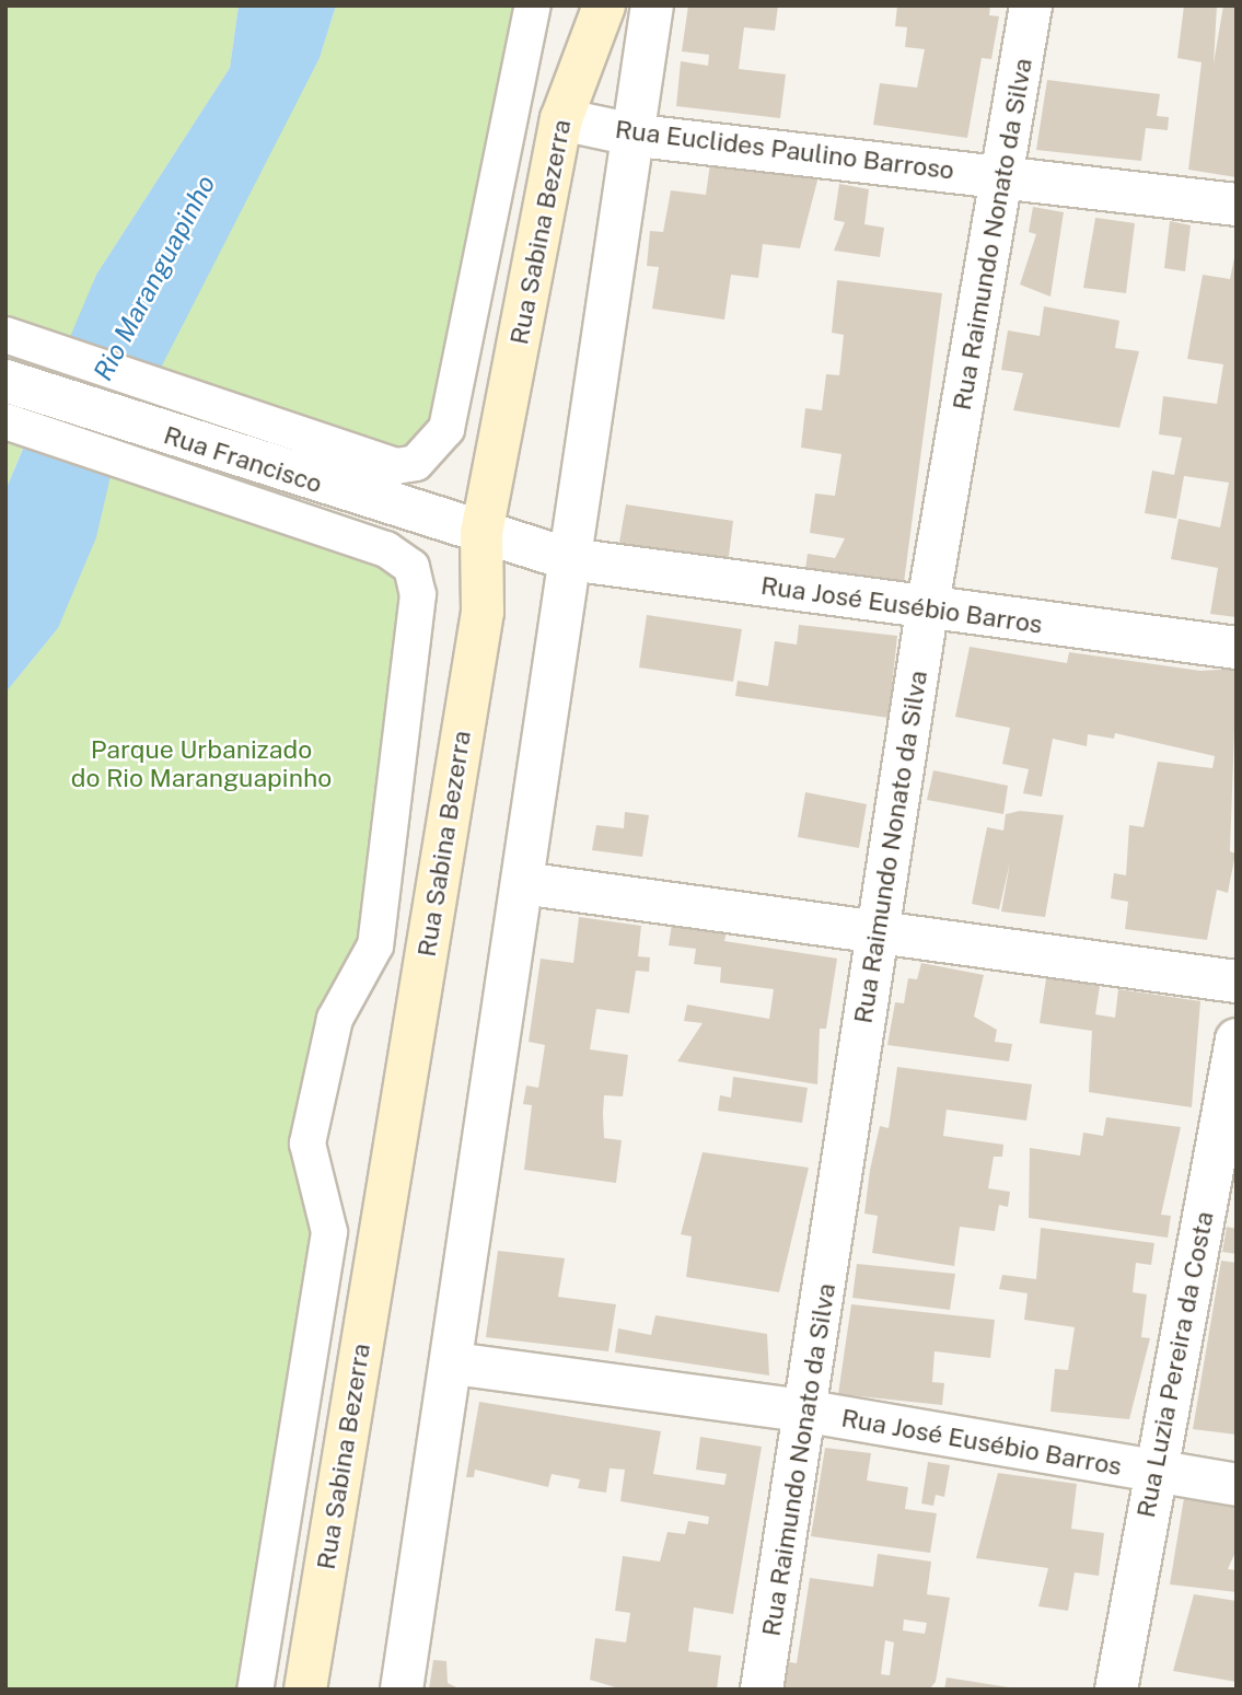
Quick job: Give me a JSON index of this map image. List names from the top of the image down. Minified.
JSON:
{"streets":{"main road":["Rua Sabina Bezerra"],"street":["Rua Euclides Paulino Barroso","Rua Raimundo Nonato da Silva","Rua Francisco","Rua José Eusébio Barros","Rua Luzia Pereira da Costa"]},"crossings":[["Rua Euclides Paulino Barroso","Rua Sabina Bezerra"],["Rua Euclides Paulino Barroso","Rua Raimundo Nonato da Silva"],["Rua Sabina Bezerra","Rua Francisco"],["Rua Raimundo Nonato da Silva","Rua José Eusébio Barros"],["Rua Francisco","Rua José Eusébio Barros"],["Rua José Eusébio Barros","Rua Luzia Pereira da Costa"]],"water":["Rio Maranguapinho"],"parks":["Parque Urbanizado do Rio Maranguapinho"]}
